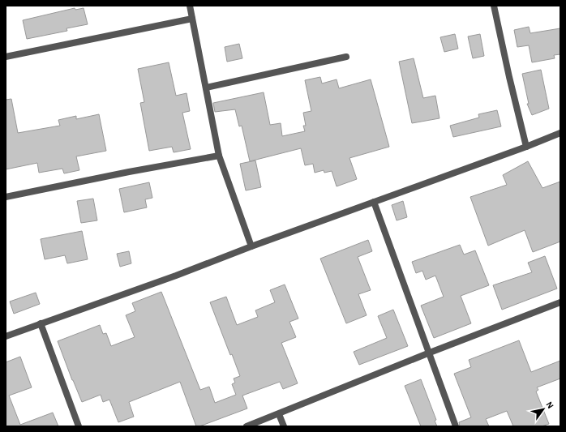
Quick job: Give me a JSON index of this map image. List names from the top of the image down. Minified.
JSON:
{"north":"top right"}
